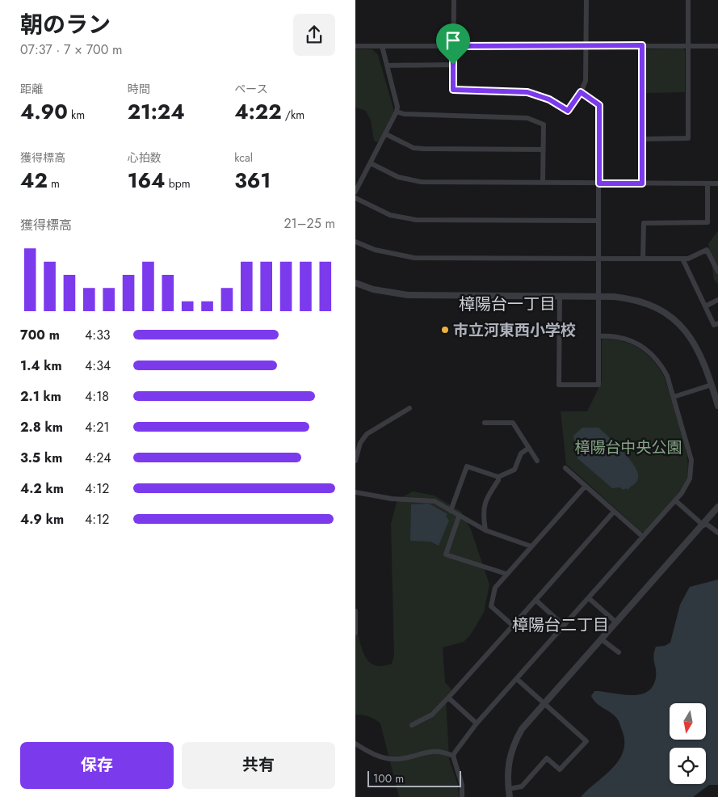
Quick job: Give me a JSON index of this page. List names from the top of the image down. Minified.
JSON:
{"districts":["樟陽台一丁目","樟陽台二丁目"],"parks":["樟陽台中央公園"],"places":["市立河東西小学校"],"scale_bar":"100 m","north":"bottom","page":{"heading":["朝のラン","07:37 · 7 × 700 m"],"stats":[["距離","4.90 km"],["時間","21:24"],["ペース","4:22 /km"],["獲得標高","42 m"],["心拍数","164 bpm"],["kcal","361"]],"chart":["獲得標高","21–25 m"],"list":[{"name":"700 m","note":"4:33"},{"name":"1.4 km","note":"4:34"},{"name":"2.1 km","note":"4:18"},{"name":"2.8 km","note":"4:21"},{"name":"3.5 km","note":"4:24"},{"name":"4.2 km","note":"4:12"},{"name":"4.9 km","note":"4:12"}],"buttons":["保存","共有"],"scale":"100 m"}}
